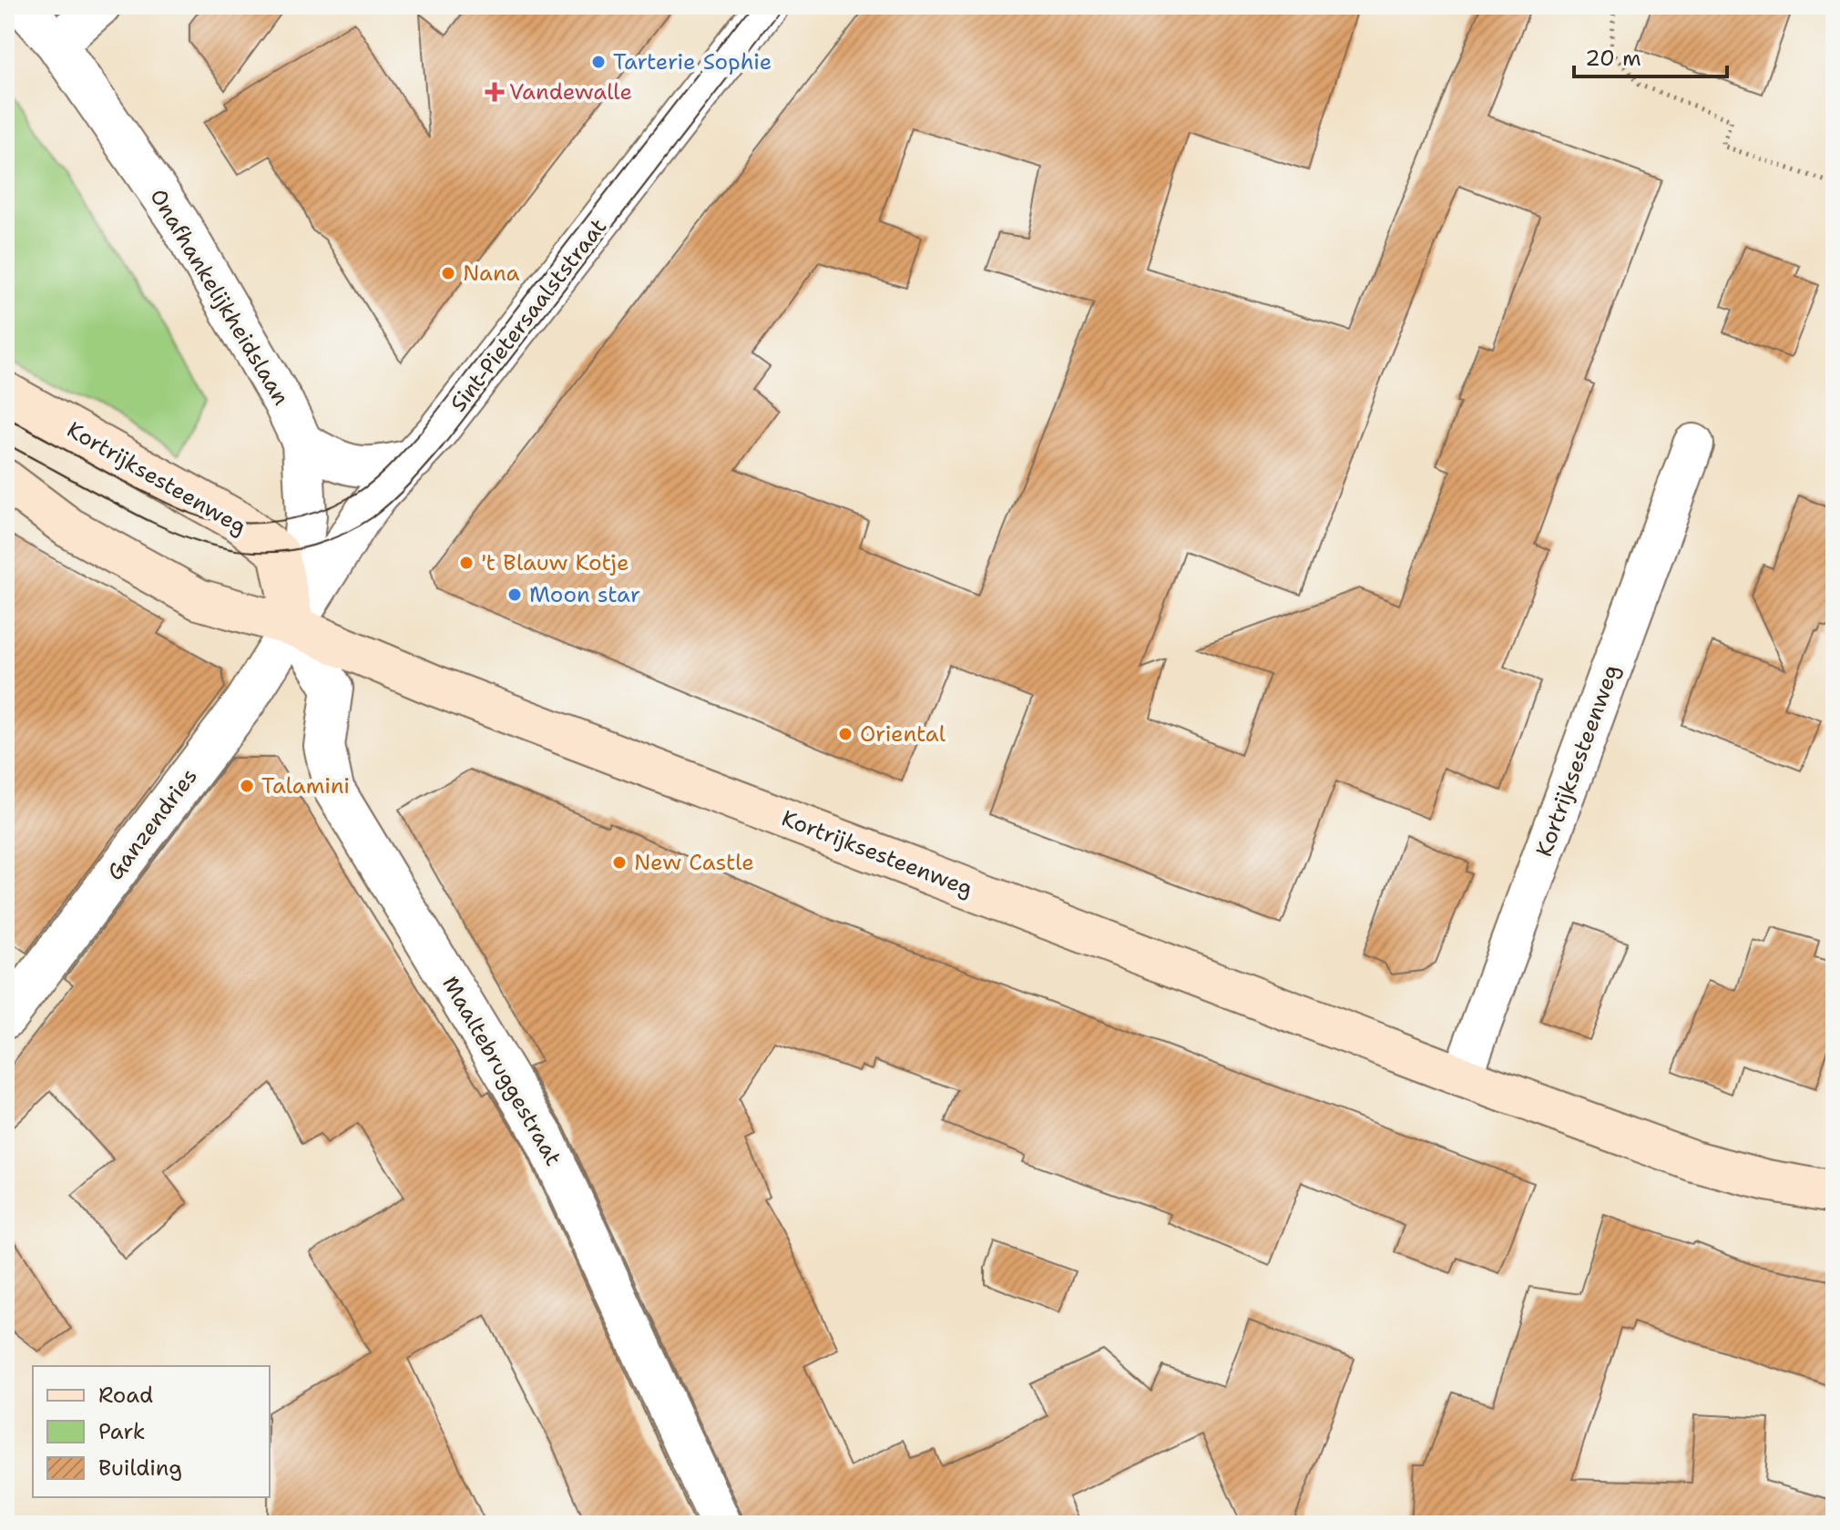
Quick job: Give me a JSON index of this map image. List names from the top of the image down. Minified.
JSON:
{"streets":{"main road":["Kortrijksesteenweg"],"street":["Onafhankelijkheidslaan","Sint-Pietersaalststraat","Ganzendries","Maaltebruggestraat"]},"crossings":[["Onafhankelijkheidslaan","Sint-Pietersaalststraat"],["Onafhankelijkheidslaan","Kortrijksesteenweg"],["Onafhankelijkheidslaan","Ganzendries"],["Onafhankelijkheidslaan","Maaltebruggestraat"],["Sint-Pietersaalststraat","Kortrijksesteenweg"],["Sint-Pietersaalststraat","Ganzendries"],["Sint-Pietersaalststraat","Maaltebruggestraat"],["Kortrijksesteenweg","Ganzendries"],["Kortrijksesteenweg","Maaltebruggestraat"],["Ganzendries","Maaltebruggestraat"]],"places":{"other":["Tarterie Sophie","Nana","'t Blauw Kotje","Moon star","Oriental","Talamini","New Castle"],"health":["Vandewalle"]},"legend":["Road","Park","Building"],"scale_bar":"20 m"}
